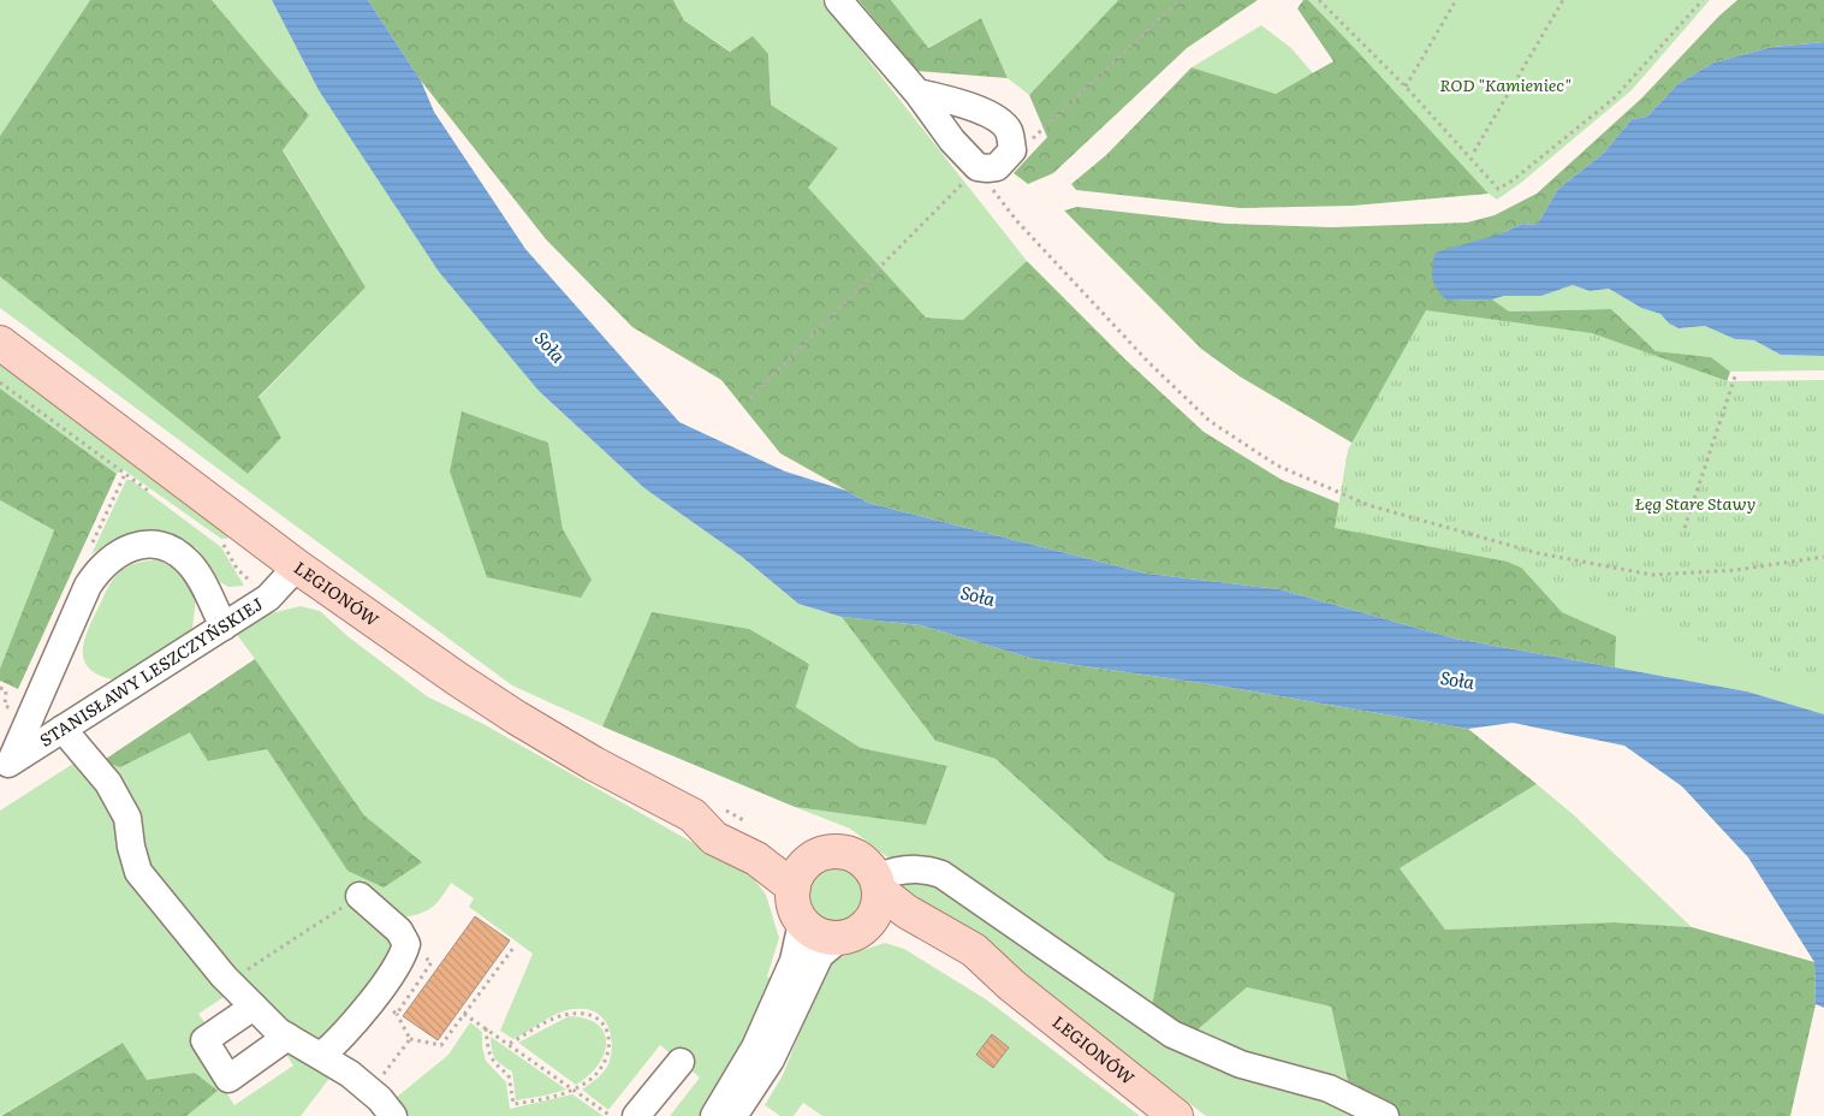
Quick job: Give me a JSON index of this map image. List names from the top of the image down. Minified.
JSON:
{"streets":{"main road":["LEGIONÓW"],"street":["STANISŁAWY LESZCZYŃSKIEJ"]},"crossings":[["LEGIONÓW","STANISŁAWY LESZCZYŃSKIEJ"]],"water":["Soła"],"parks":["ROD \"Kamieniec\"","Łęg Stare Stawy"]}
